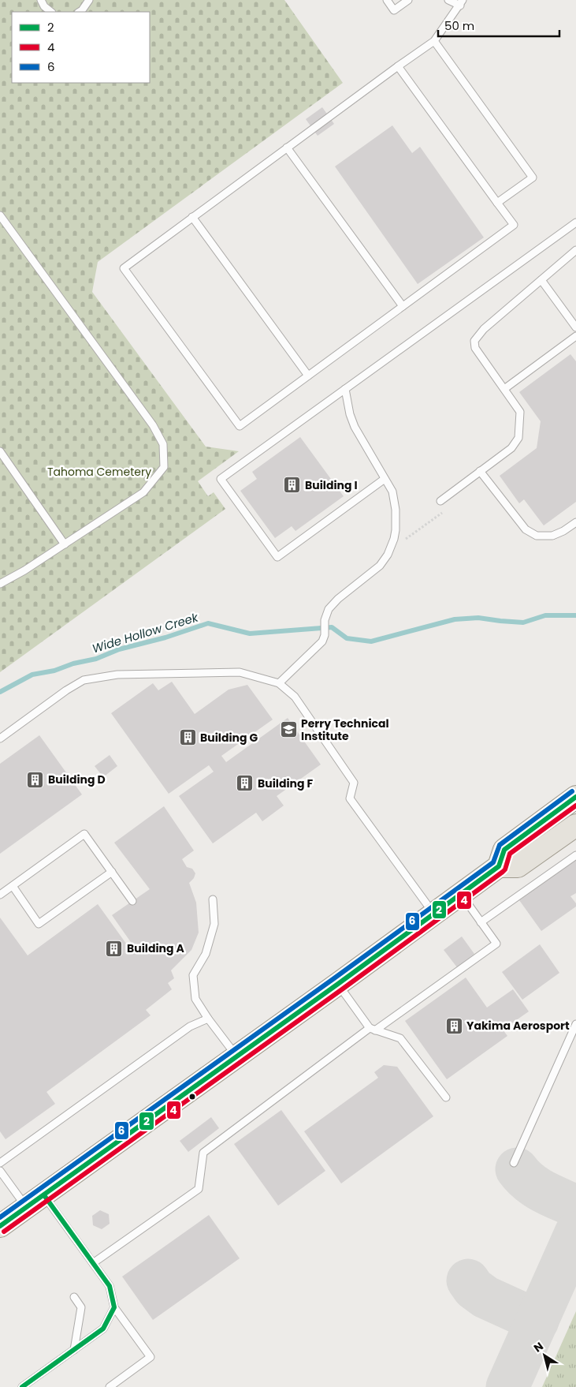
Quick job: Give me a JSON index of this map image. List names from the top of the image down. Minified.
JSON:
{"water":["Wide Hollow Creek"],"parks":["Tahoma Cemetery"],"places":{"building":["Building I","Building G","Building D","Building F","Building A","Yakima Aerosport"],"school or university":["Perry Technical Institute"]},"lines":["transit line 6","transit line 2","transit line 4"],"legend":["2","4","6"],"scale_bar":"50 m","north":"top left"}
